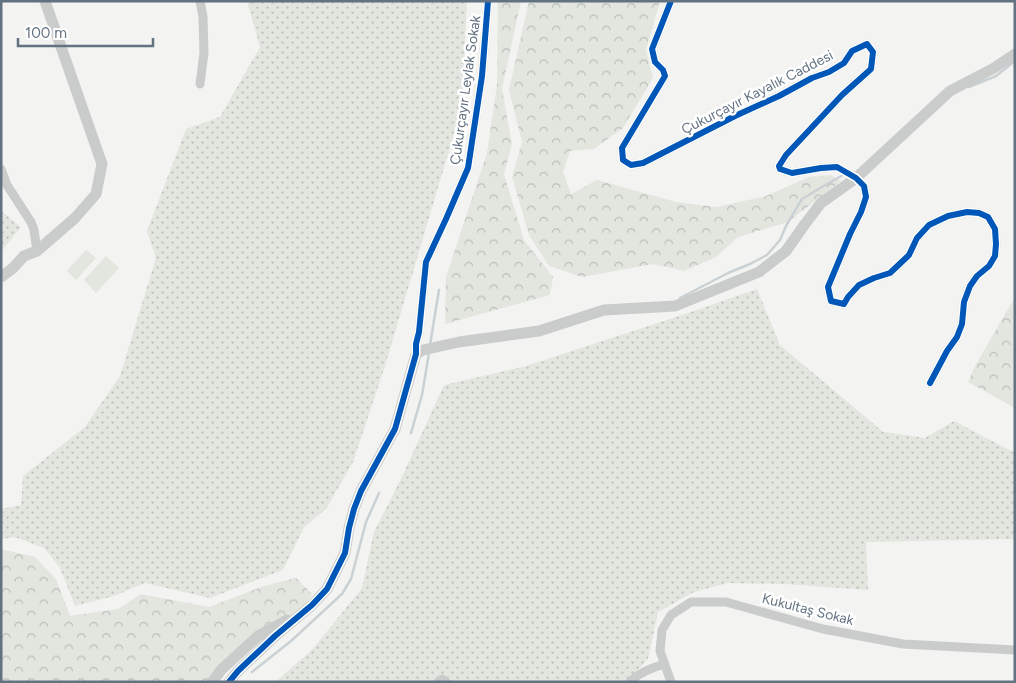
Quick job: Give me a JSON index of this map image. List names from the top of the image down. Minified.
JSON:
{"streets":{"street":["Çukurçayır Leylak Sokak","Çukurçayır Kayalık Caddesi","Kukultaş Sokak"]},"scale_bar":"100 m"}
